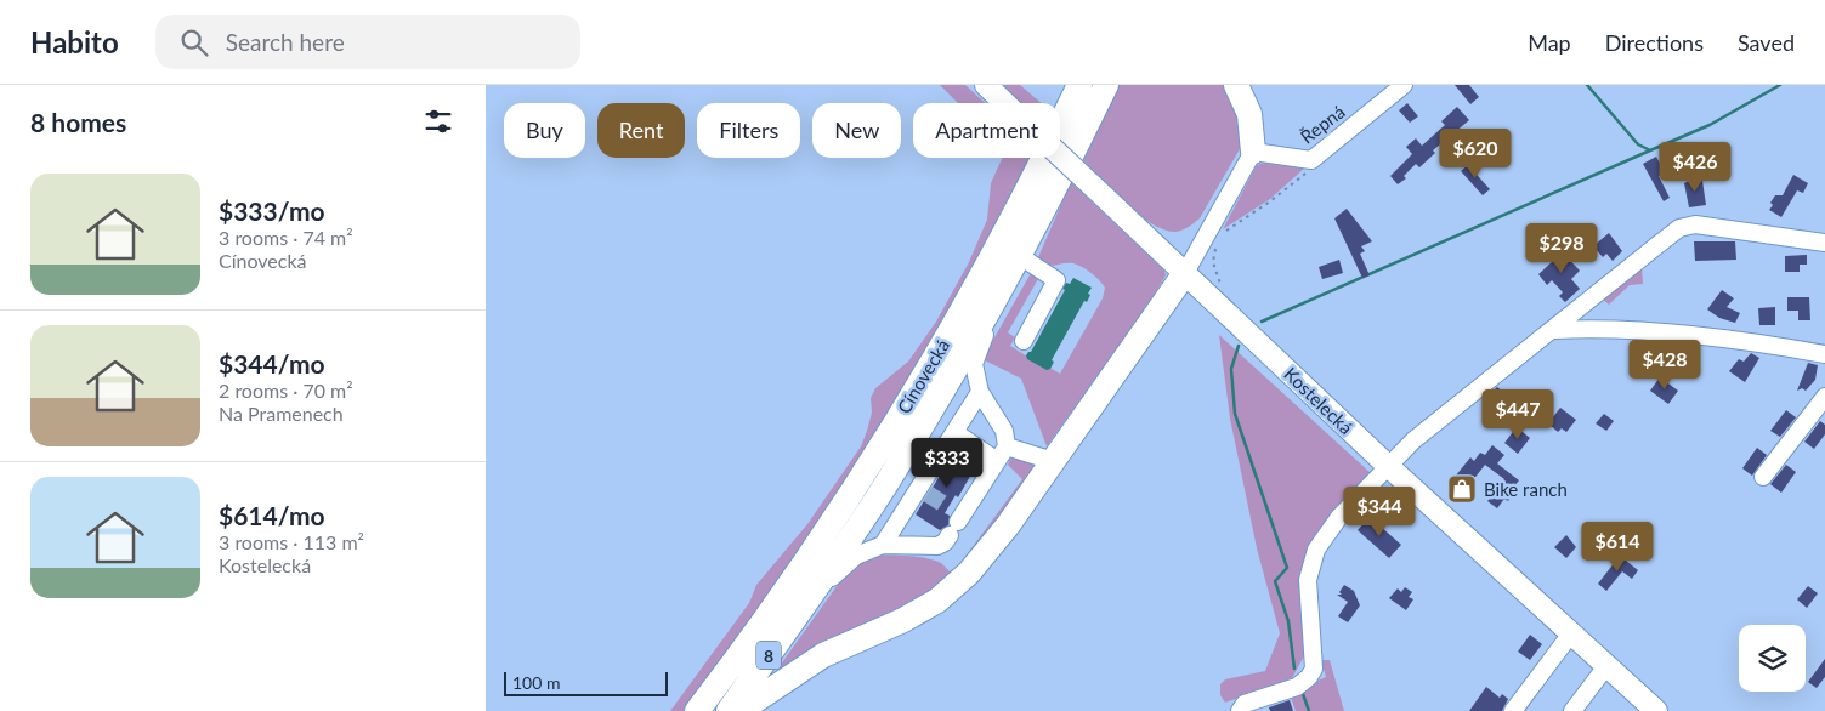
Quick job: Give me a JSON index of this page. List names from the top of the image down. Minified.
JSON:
{"streets":{"highway":["Cínovecká","8"],"main road":["Kostelecká"],"street":["Řepná"]},"places":{"shop":["Bike ranch"]},"scale_bar":"100 m","page":{"header":"Habito","search":"Search here","nav":["Map","Directions","Saved"],"heading":"8 homes","chip":["Buy","Rent","Filters","New","Apartment"],"price":["$620","$426","$298","$428","$447","$333","$344","$614"],"list":[{"name":"$333/mo","note":"3 rooms · 74 m² · Cínovecká"},{"name":"$344/mo","note":"2 rooms · 70 m² · Na Pramenech"},{"name":"$614/mo","note":"3 rooms · 113 m² · Kostelecká"}],"scale":"100 m"}}
